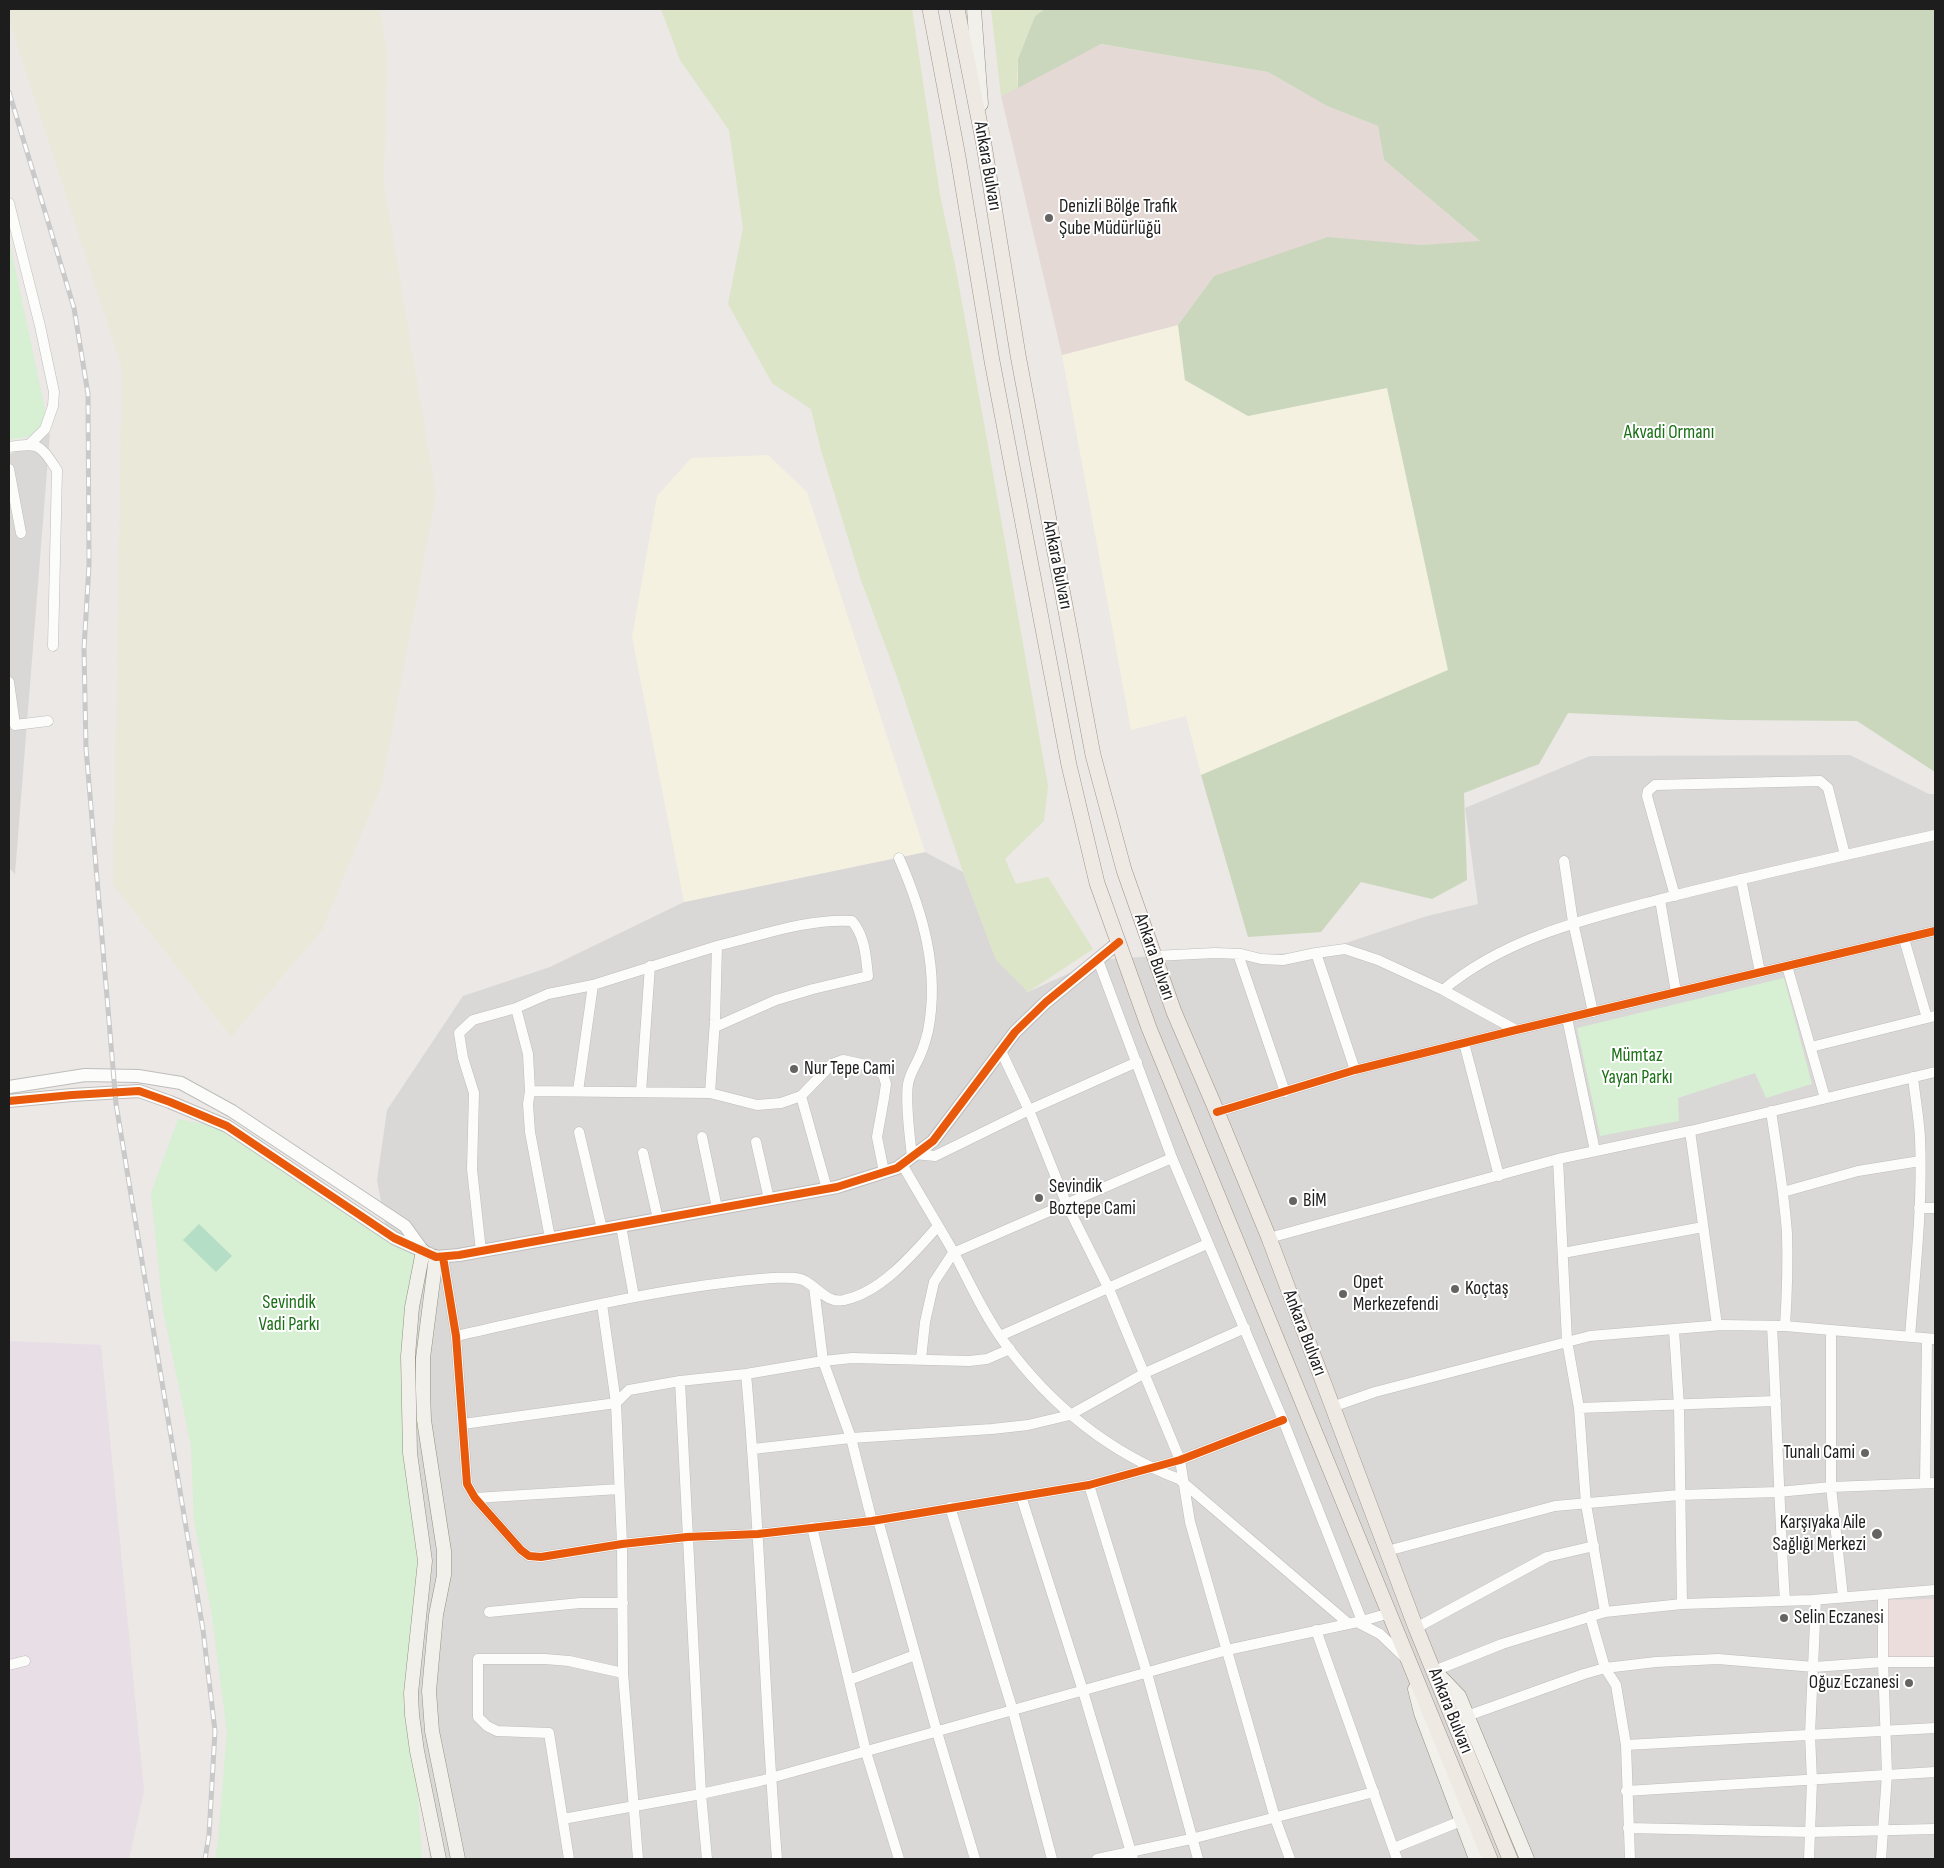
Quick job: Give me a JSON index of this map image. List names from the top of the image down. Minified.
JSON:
{"streets":{"main road":["Ankara Bulvarı"]},"parks":["Akvadi Ormanı","Mümtaz Yayan Parkı","Sevindik Vadi Parkı"],"places":["Denizli Bölge Trafik Şube Müdürlüğü","Nur Tepe Cami","Sevindik Boztepe Cami","BİM","Koçtaş","Opet Merkezefendi","Tunalı Cami","Karşıyaka Aile Sağlığı Merkezi","Selin Eczanesi","Oğuz Eczanesi"]}
